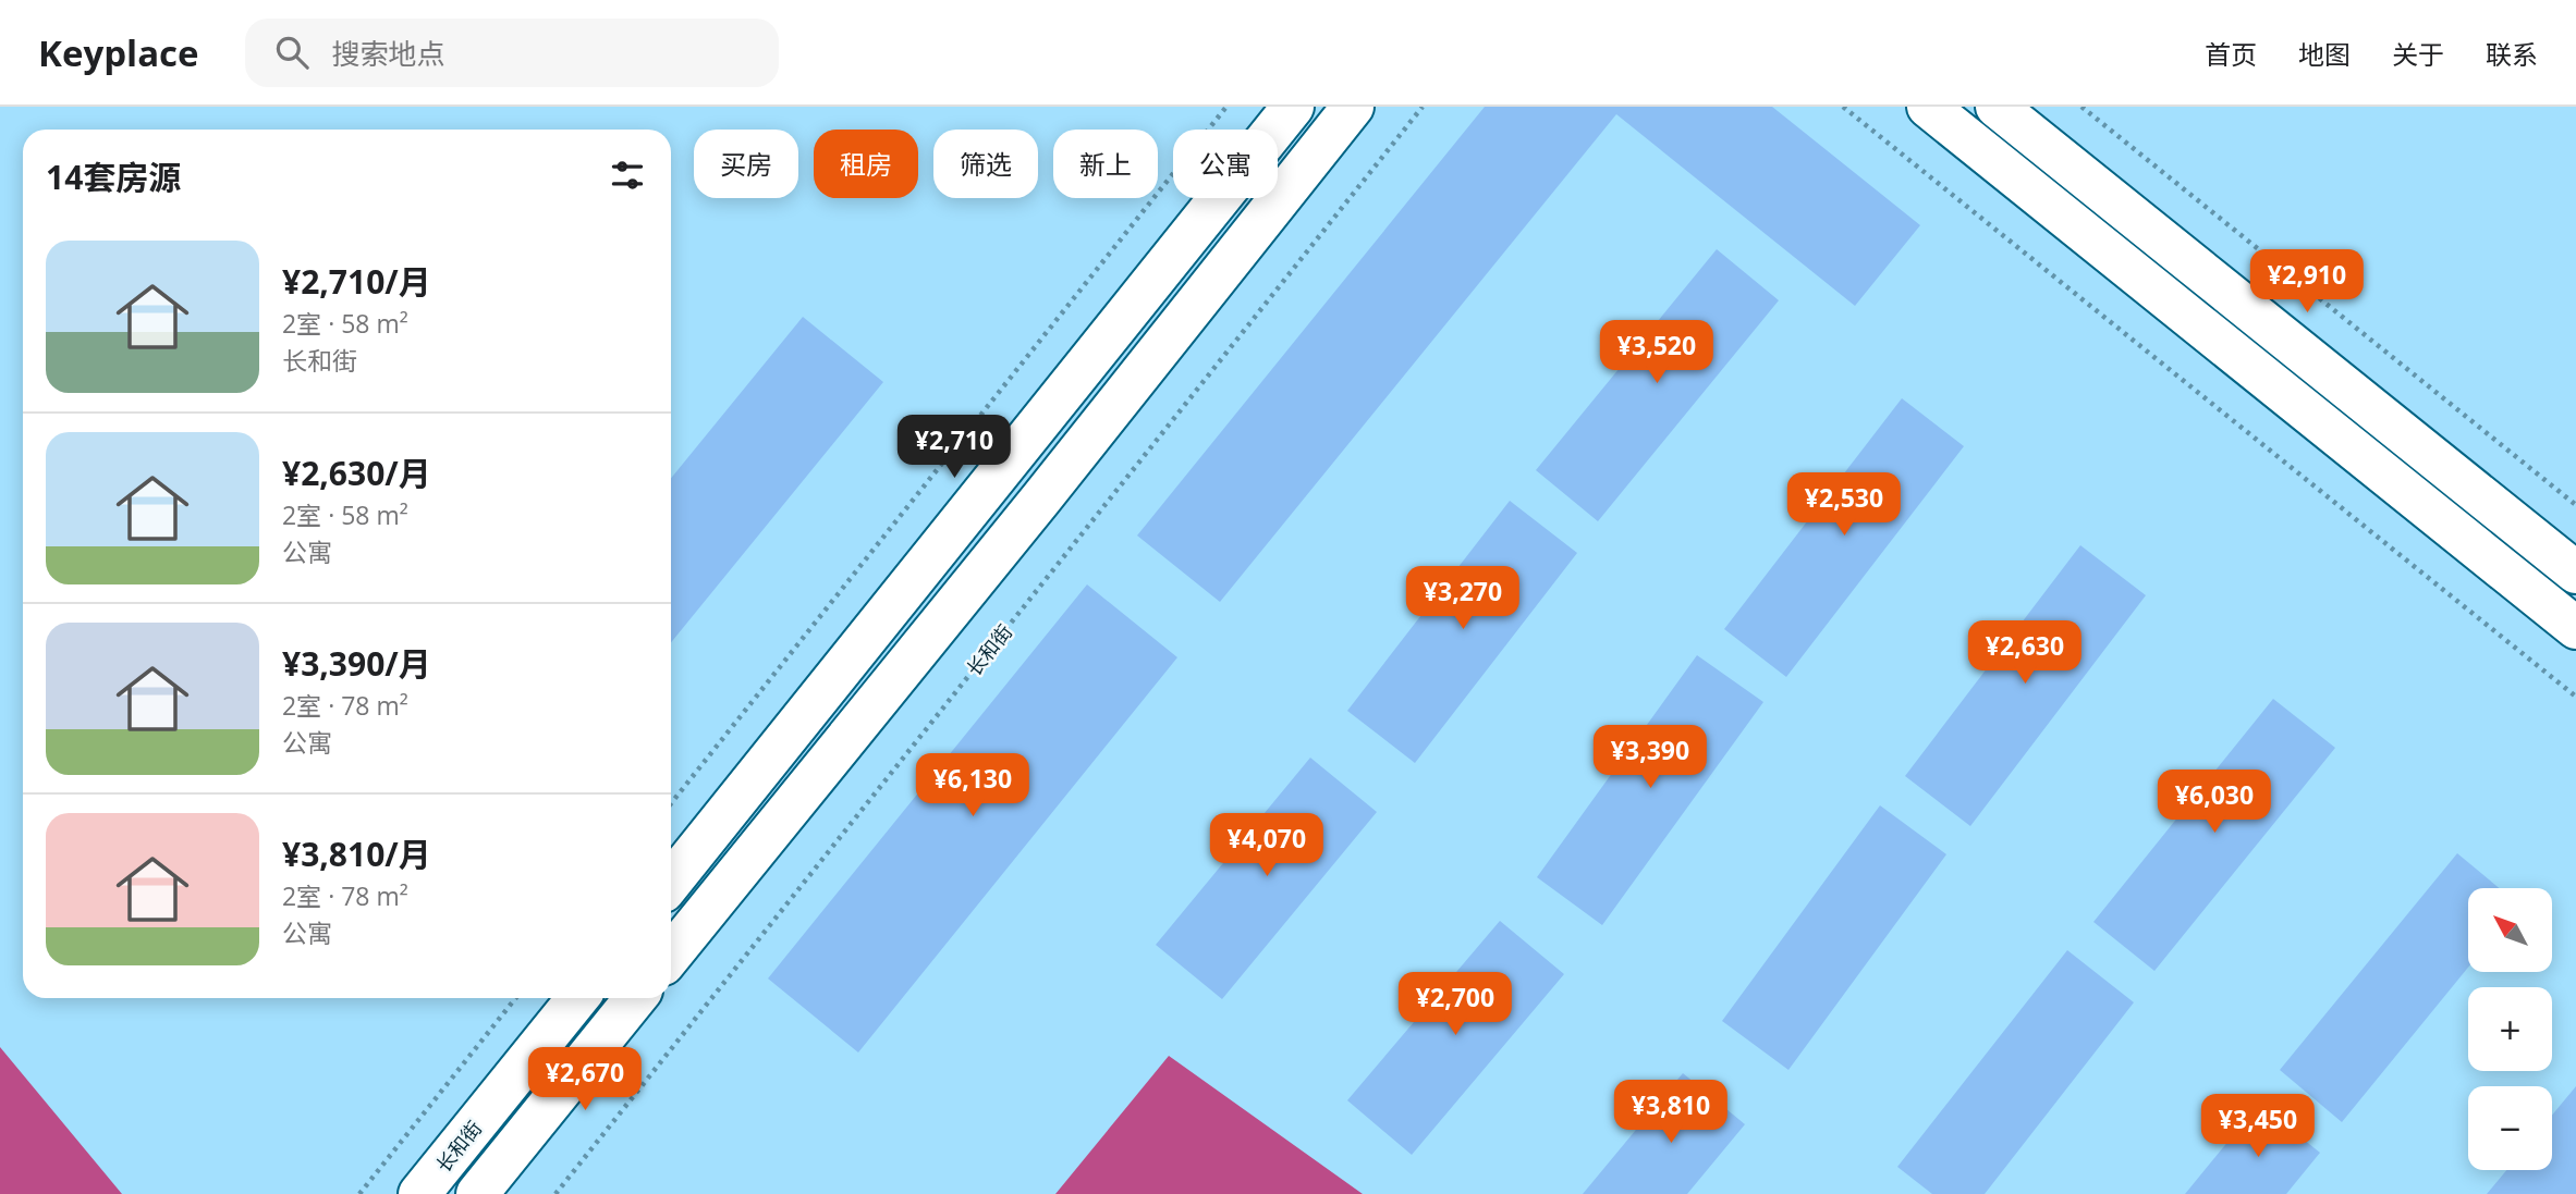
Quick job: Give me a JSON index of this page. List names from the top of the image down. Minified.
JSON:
{"streets":{"street":["长和街"]},"north":"top left","page":{"header":"Keyplace","search":"搜索地点","nav":["首页","地图","关于","联系"],"chip":["买房","租房","筛选","新上","公寓"],"heading":"14套房源","list":[{"name":"¥2,710/月","note":"2室 · 58 m² · 长和街"},{"name":"¥2,630/月","note":"2室 · 58 m² · 公寓"},{"name":"¥3,390/月","note":"2室 · 78 m² · 公寓"},{"name":"¥3,810/月","note":"2室 · 78 m² · 公寓"}],"price":["¥2,910","¥3,520","¥2,710","¥2,530","¥3,270","¥2,630","¥3,390","¥6,130","¥6,030","¥4,070","¥2,700","¥2,670","¥3,810","¥3,450"],"map_buttons":["+","−"]}}
